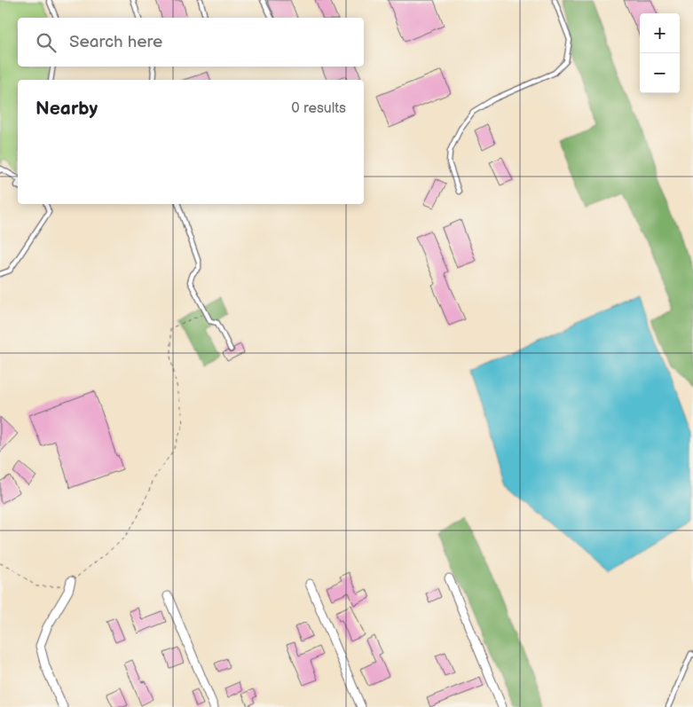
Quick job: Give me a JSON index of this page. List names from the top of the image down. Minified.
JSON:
{"page":{"map_buttons":["+","−"],"search":"Search here","heading":["Nearby","0 results"]}}
